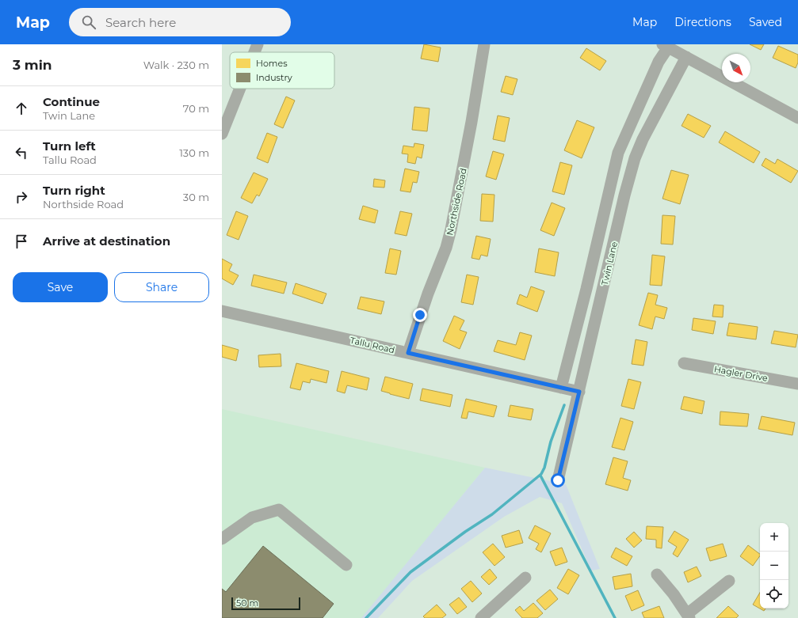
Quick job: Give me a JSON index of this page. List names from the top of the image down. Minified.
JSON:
{"streets":{"street":["Northside Road","Twin Lane","Tallu Road","Hagler Drive"]},"crossings":[["Northside Road","Tallu Road"],["Twin Lane","Tallu Road"]],"legend":["Homes","Industry"],"scale_bar":"50 m","north":"bottom right","page":{"header":"Map","search":"Search here","nav":["Map","Directions","Saved"],"heading":["3 min","Walk · 230 m"],"list":[["Continue","Twin Lane","70 m"],["Turn left","Tallu Road","130 m"],["Turn right","Northside Road","30 m"],"Arrive at destination"],"buttons":["Save","Share"],"map_buttons":["+","−"],"scale":"50 m"}}
